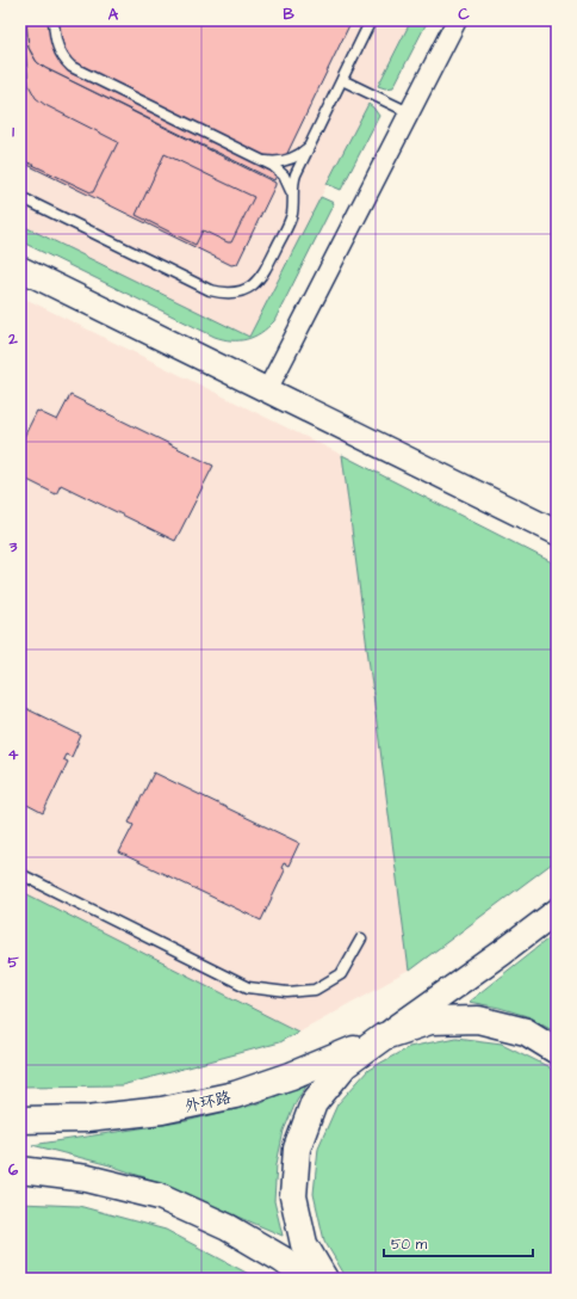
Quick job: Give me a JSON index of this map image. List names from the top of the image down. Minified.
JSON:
{"streets":{"main road":["外环路"]},"scale_bar":"50 m","grid":{"columns":["A","B","C"],"rows":["1","2","3","4","5","6"]}}
